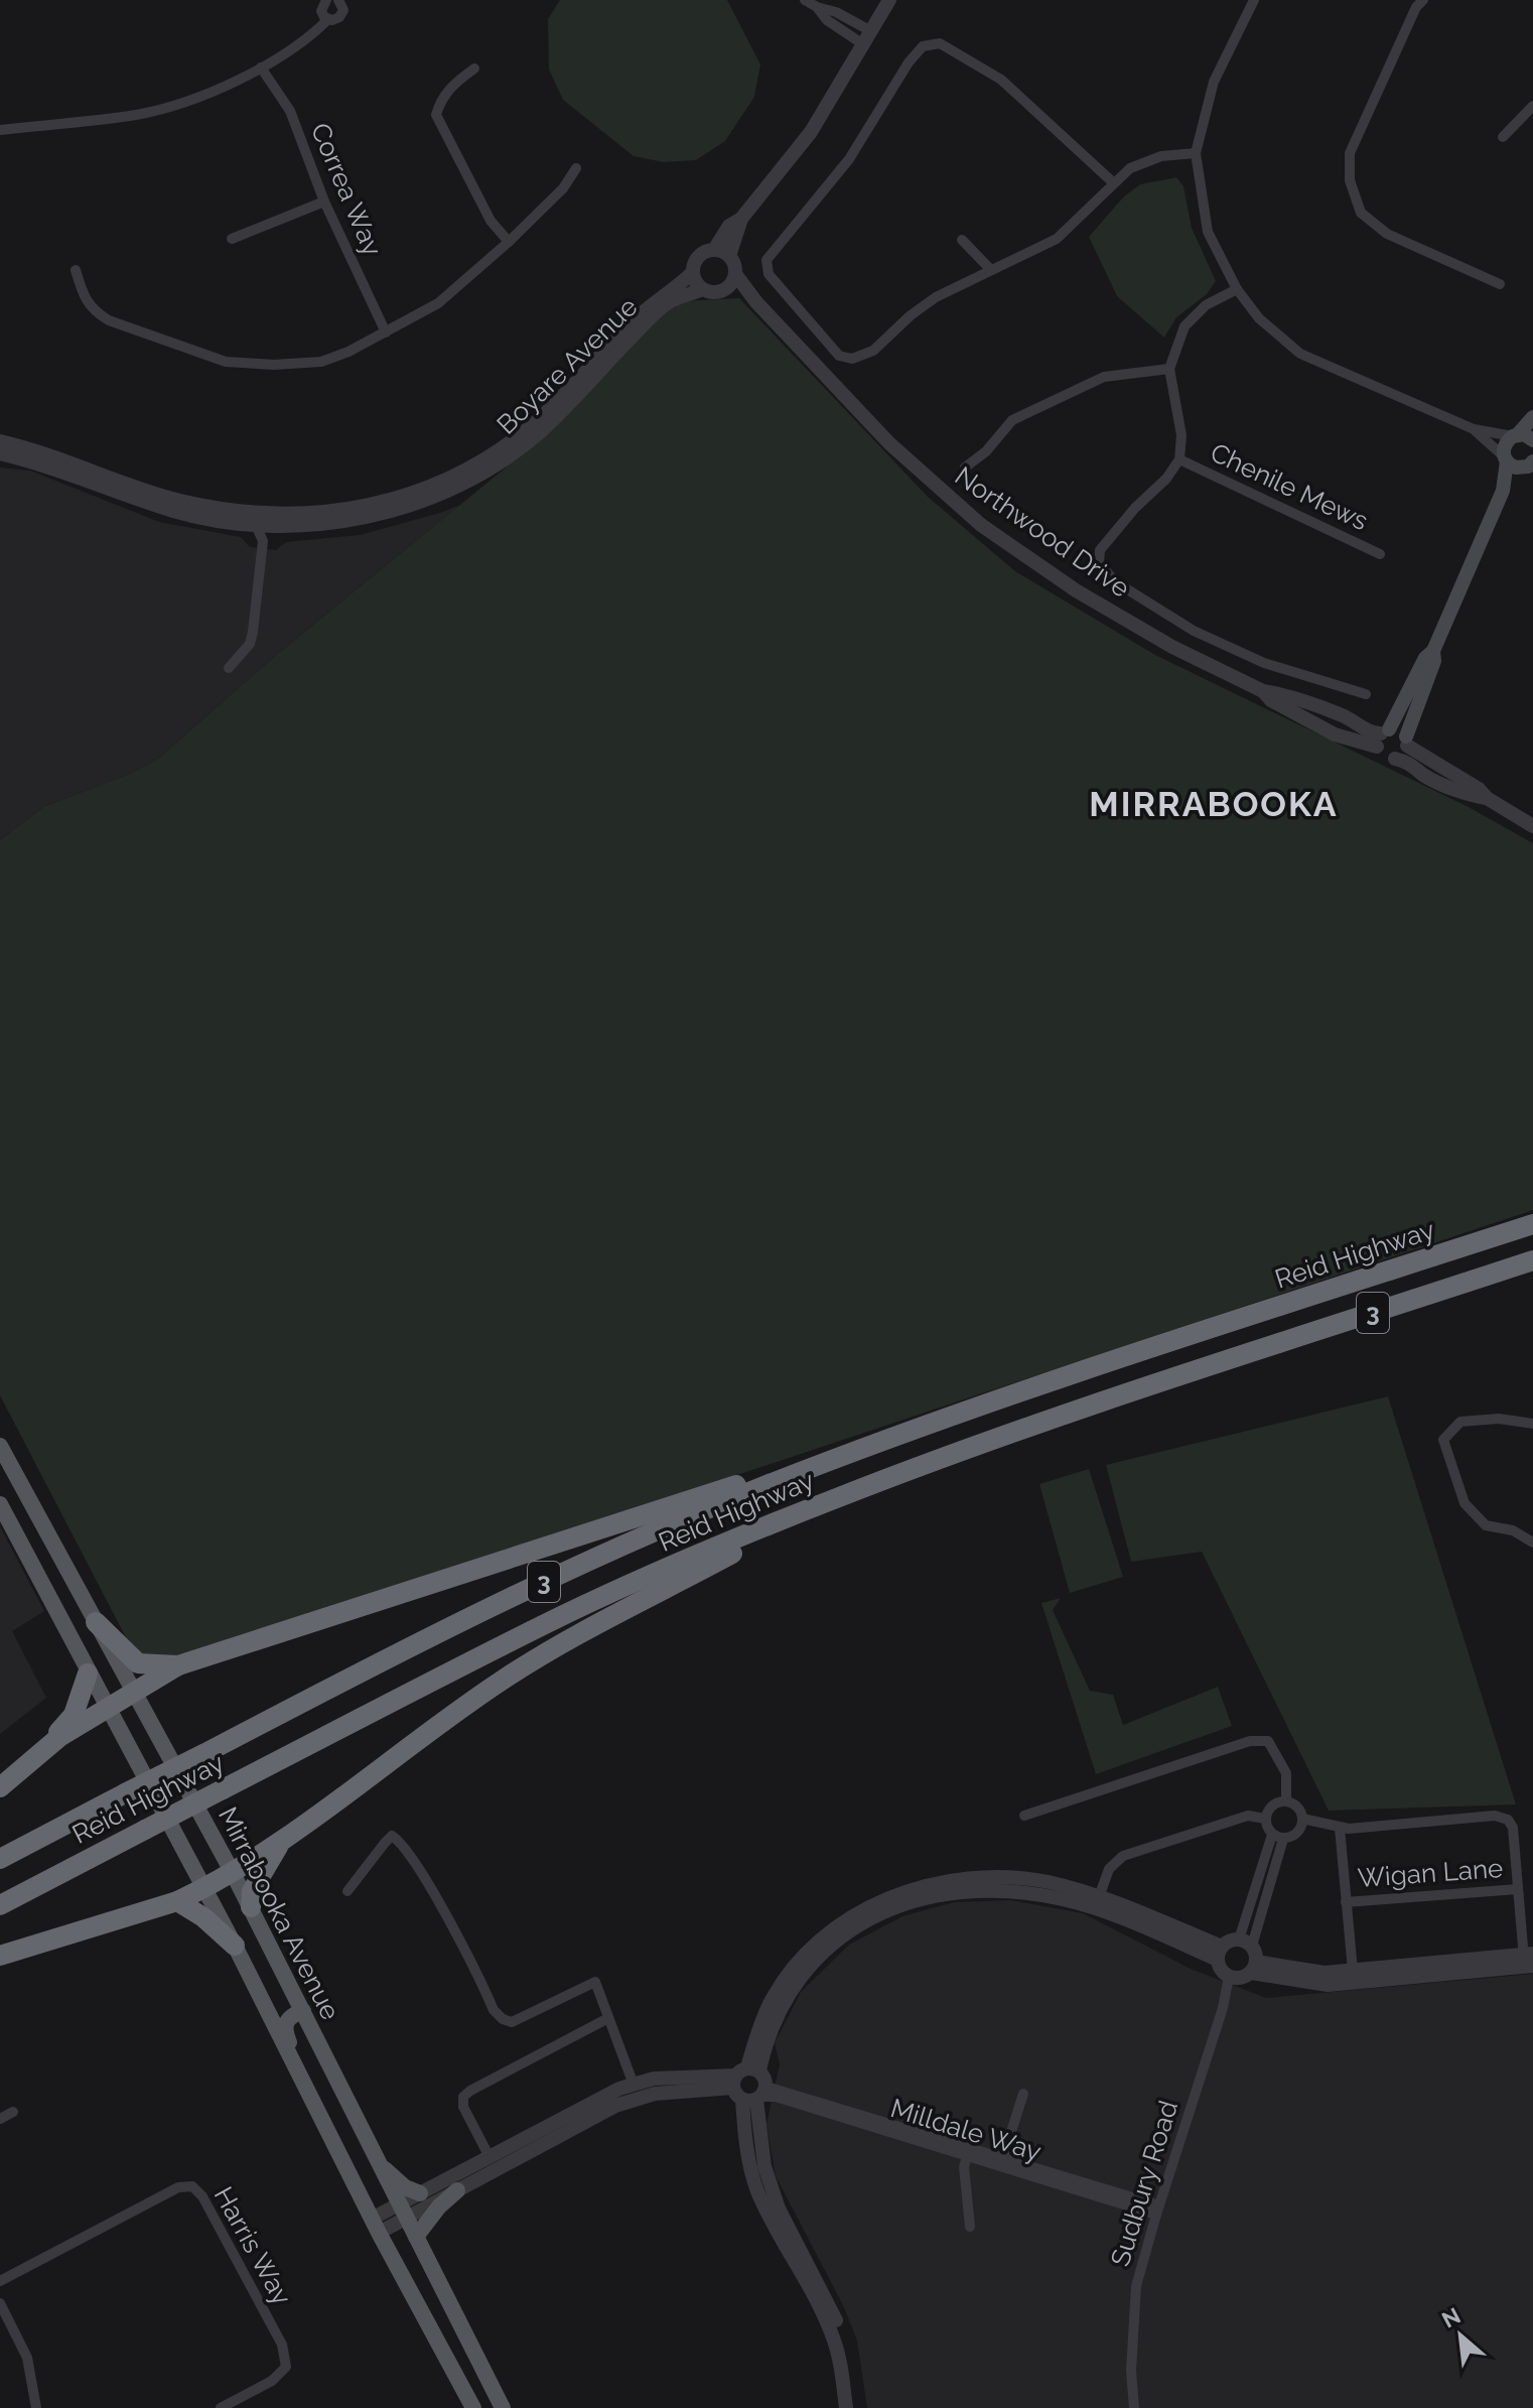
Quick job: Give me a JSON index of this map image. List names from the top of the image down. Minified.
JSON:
{"streets":{"highway":["Reid Highway","3"],"main road":["Mirrabooka Avenue"],"street":["Correa Way","Boyare Avenue","Chenile Mews","Northwood Drive","Wigan Lane","Milldale Way","Sudbury Road","Harris Way"]},"crossings":[["Boyare Avenue","Northwood Drive"],["Mirrabooka Avenue","Milldale Way"],["Milldale Way","Sudbury Road"]],"districts":["MIRRABOOKA"],"north":"top left"}
